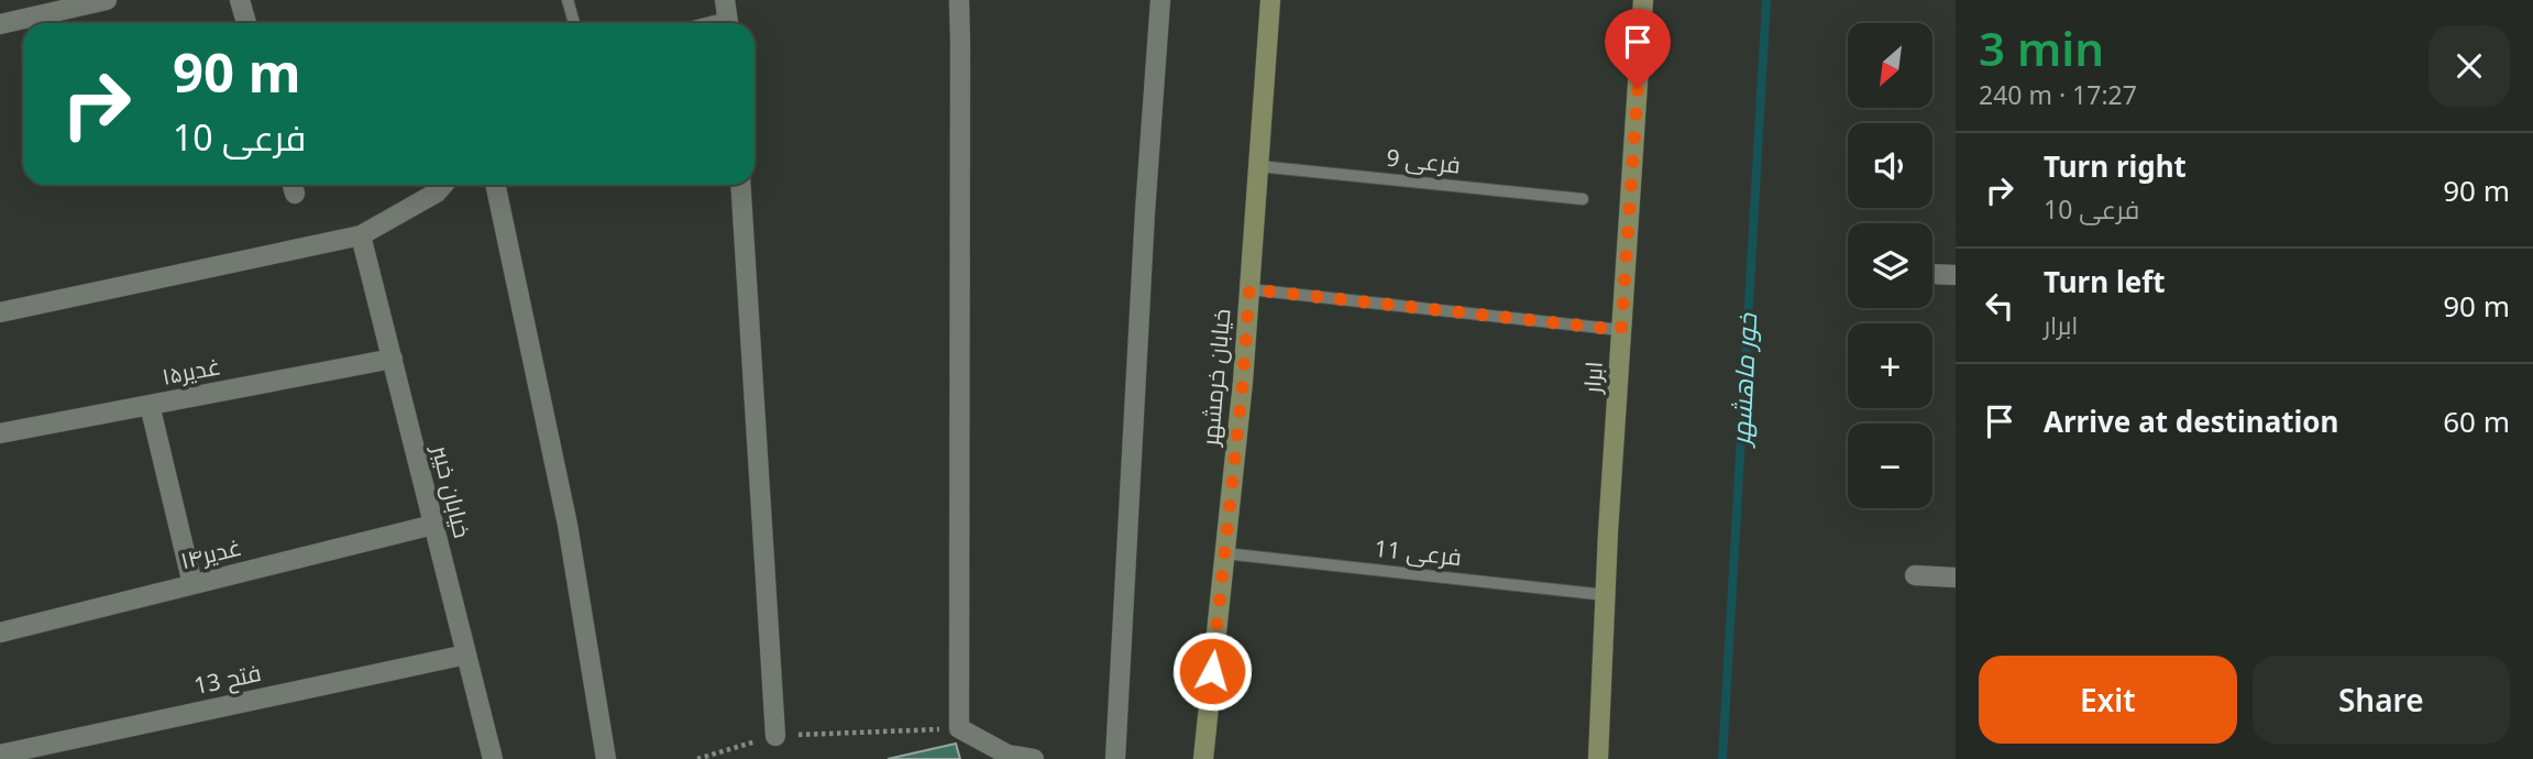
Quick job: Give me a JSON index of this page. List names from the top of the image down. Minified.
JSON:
{"streets":{"street":["غدیر۱۵","خیابان خرمشهر","ابرار","خیابان خیبر","غدیر۱۴","فتح 13"],"lane":["فرعی 9","فرعی 11"]},"crossings":[["فرعی 9","خیابان خرمشهر"],["غدیر۱۵","خیابان خیبر"],["خیابان خرمشهر","فرعی 11"],["ابرار","فرعی 11"],["خیابان خیبر","غدیر۱۴"],["خیابان خیبر","فتح 13"]],"water":["خور ماهشهر"],"north":"bottom left","page":{"heading":["3 min","240 m · 17:27"],"map_buttons":["+","−"],"turn":["90 m","فرعی 10"],"list":[{"name":"Turn right","note":"فرعی 10","value":"90 m"},{"name":"Turn left","note":"ابرار","value":"90 m"},{"name":"Arrive at destination","value":"60 m"}],"buttons":["Exit","Share"]}}
